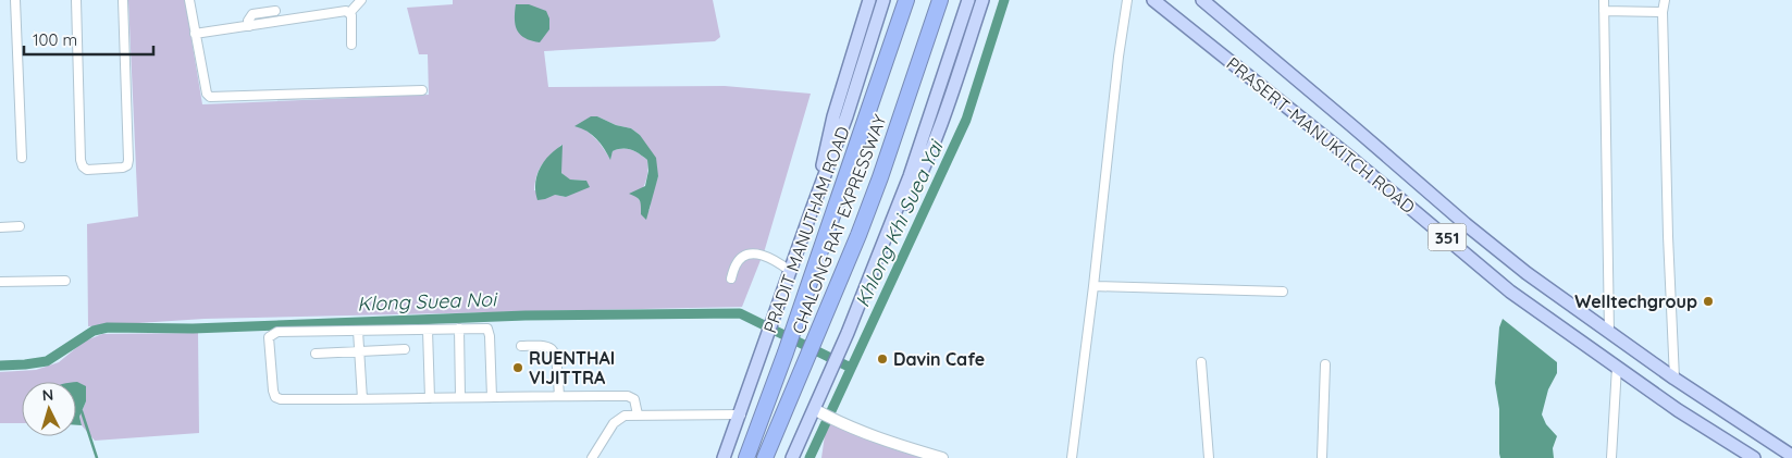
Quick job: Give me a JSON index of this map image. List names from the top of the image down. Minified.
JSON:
{"streets":{"highway":["CHALONG RAT EXPRESSWAY"],"main road":["PRASERT-MANUKITCH ROAD","PRADIT MANUTHAM ROAD","351"]},"water":["Khlong Khi Suea Yai","Klong Suea Noi"],"places":["Welltechgroup","Davin Cafe","RUENTHAI VIJITTRA"],"scale_bar":"100 m","north":"top"}
